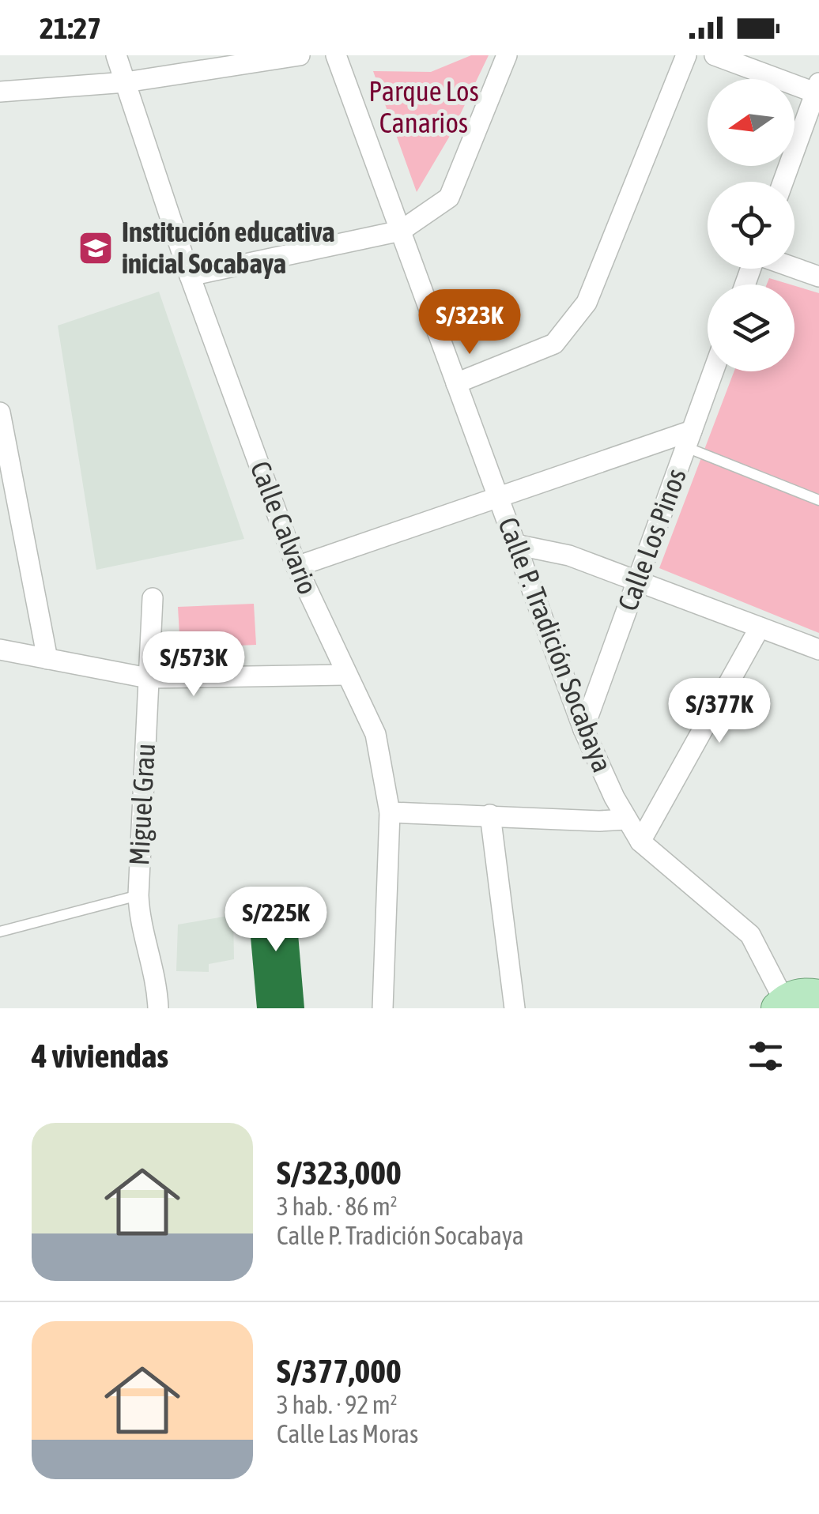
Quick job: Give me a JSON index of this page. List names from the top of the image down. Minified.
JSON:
{"streets":{"street":["Calle Calvario","Calle Los Pinos","Calle P. Tradición Socabaya","Miguel Grau"]},"crossings":[["Calle Los Pinos","Calle P. Tradición Socabaya"]],"parks":["Parque Los Canarios"],"places":{"school or university":["Institución educativa inicial Socabaya"]},"north":"left","page":{"status":"21:27","price":["S/323K","S/573K","S/377K","S/225K"],"heading":"4 viviendas","list":[{"name":"S/323,000","note":"3 hab. · 86 m² · Calle P. Tradición Socabaya"},{"name":"S/377,000","note":"3 hab. · 92 m² · Calle Las Moras"}]}}
